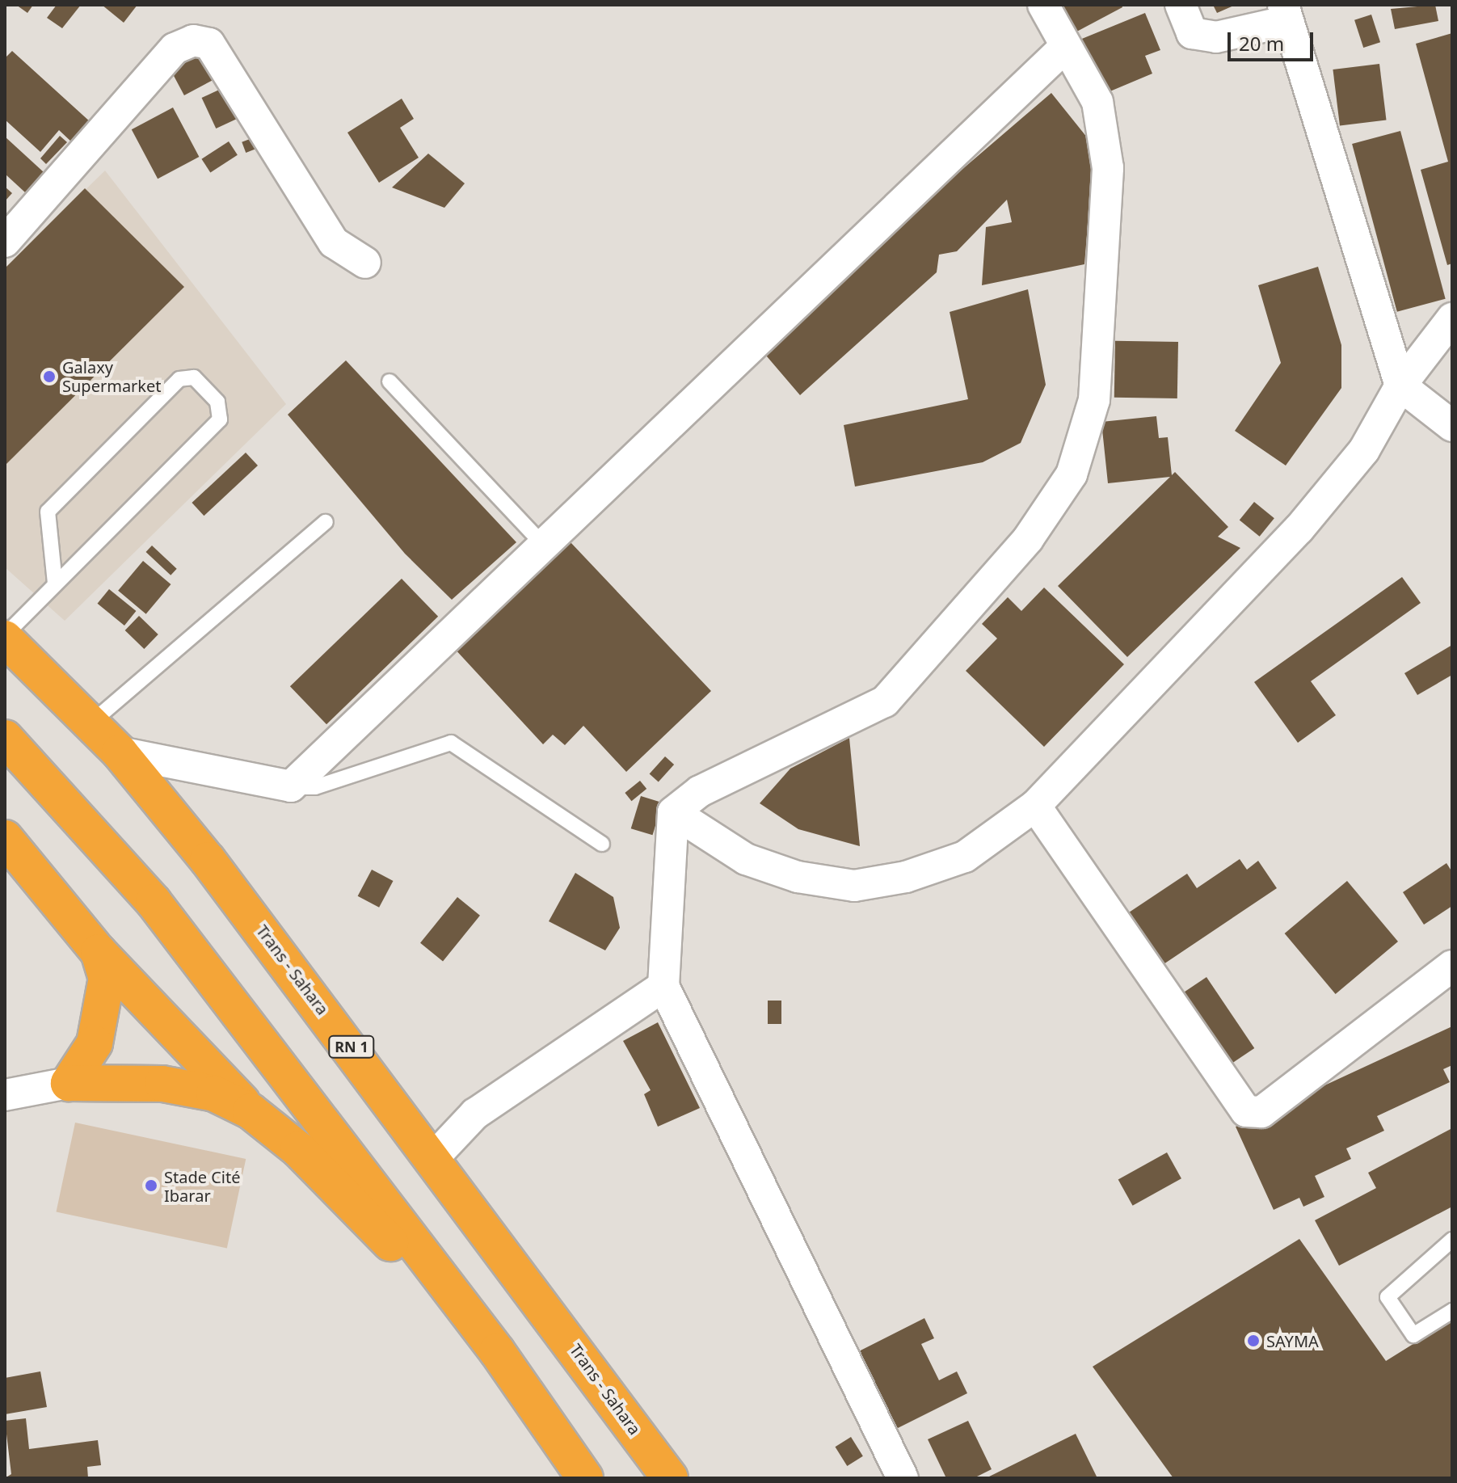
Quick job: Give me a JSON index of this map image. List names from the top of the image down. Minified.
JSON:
{"streets":{"highway":["Trans - Sahara","RN 1"]},"places":["Galaxy Supermarket","Stade Cité Ibarar","SAYMA"],"scale_bar":"20 m"}
